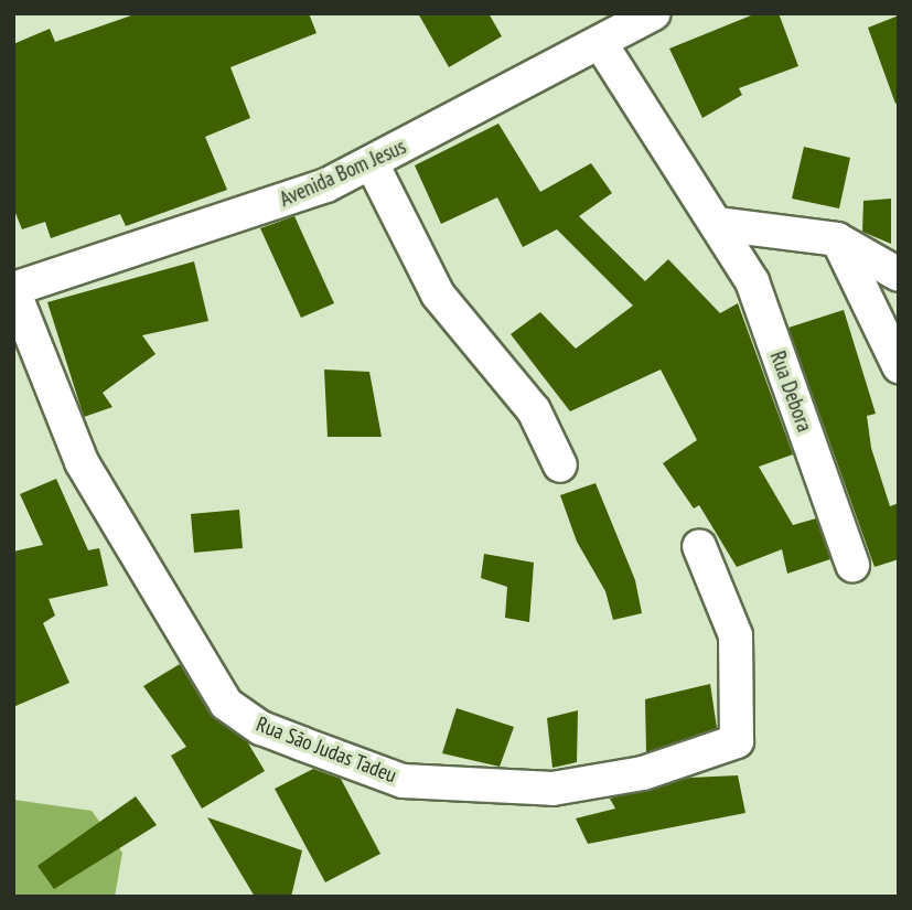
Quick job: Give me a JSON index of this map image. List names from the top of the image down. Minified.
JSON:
{"streets":{"street":["Avenida Bom Jesus","Rua Debora","Rua São Judas Tadeu"]},"crossings":[["Avenida Bom Jesus","Rua Debora"],["Avenida Bom Jesus","Rua São Judas Tadeu"]]}
